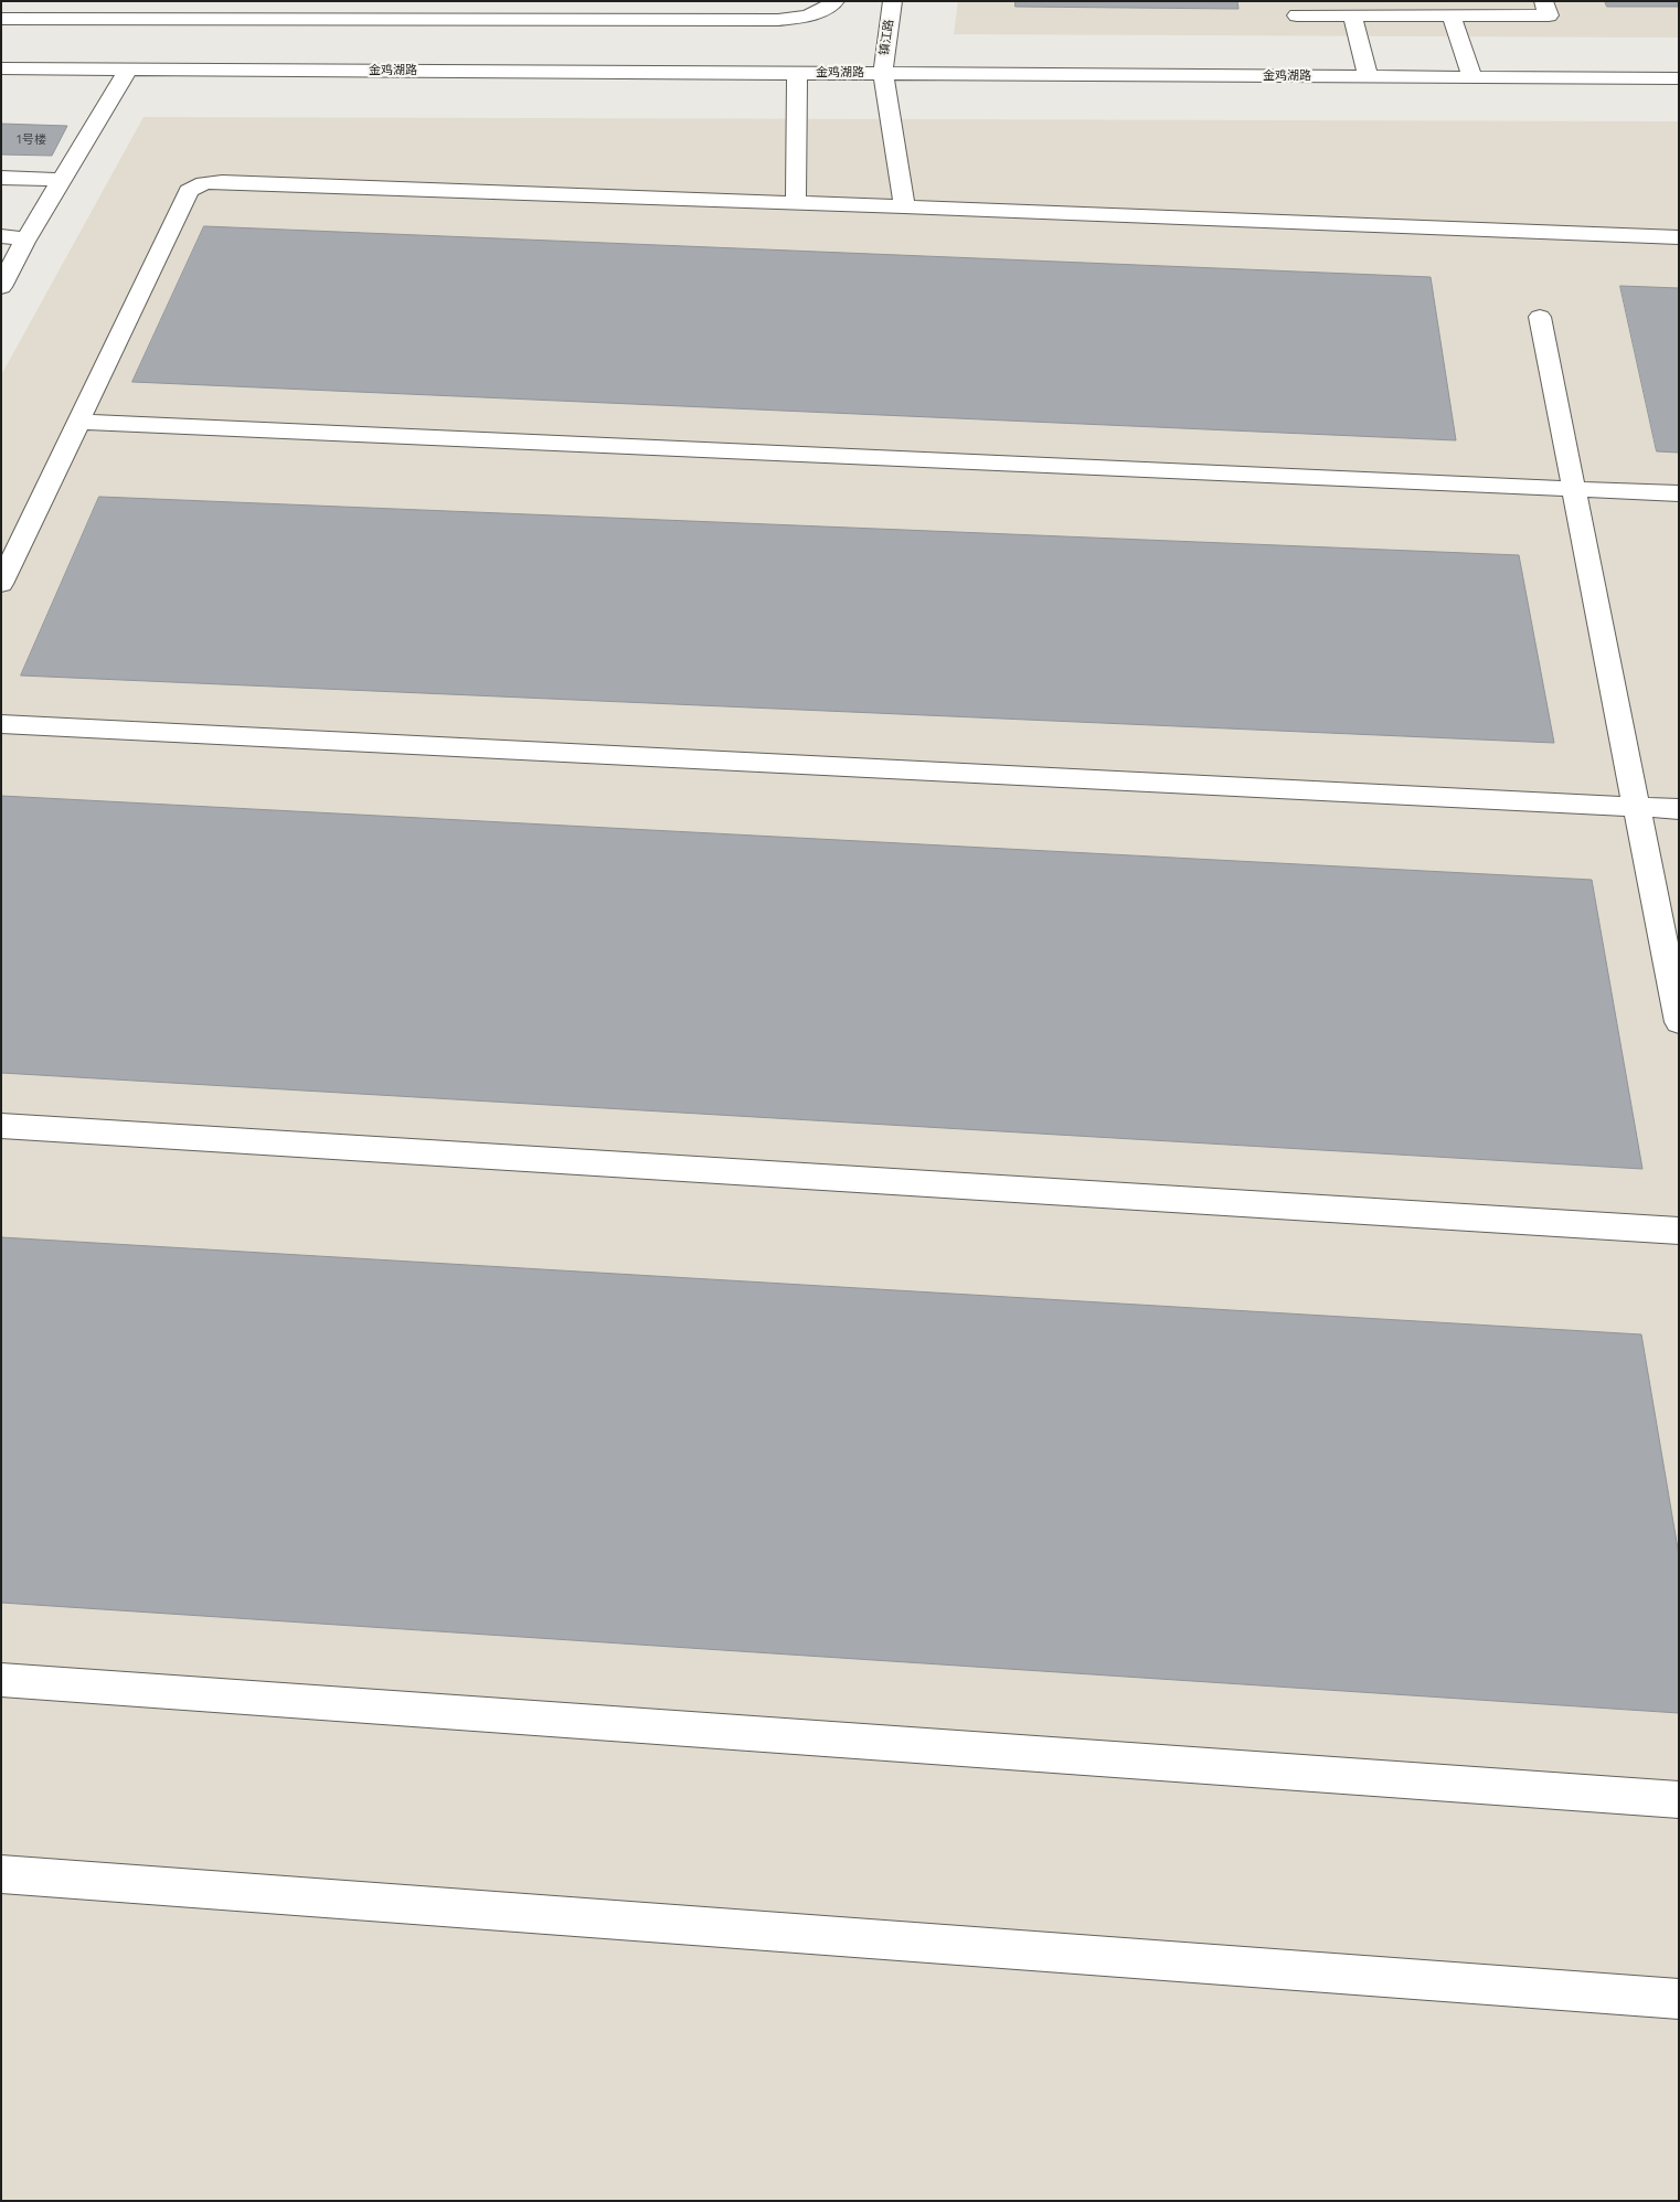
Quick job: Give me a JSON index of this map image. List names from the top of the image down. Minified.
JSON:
{"streets":{"street":["镇江路","金鸡湖路"]},"crossings":[["镇江路","金鸡湖路"]],"house_numbers":["1号楼"]}
